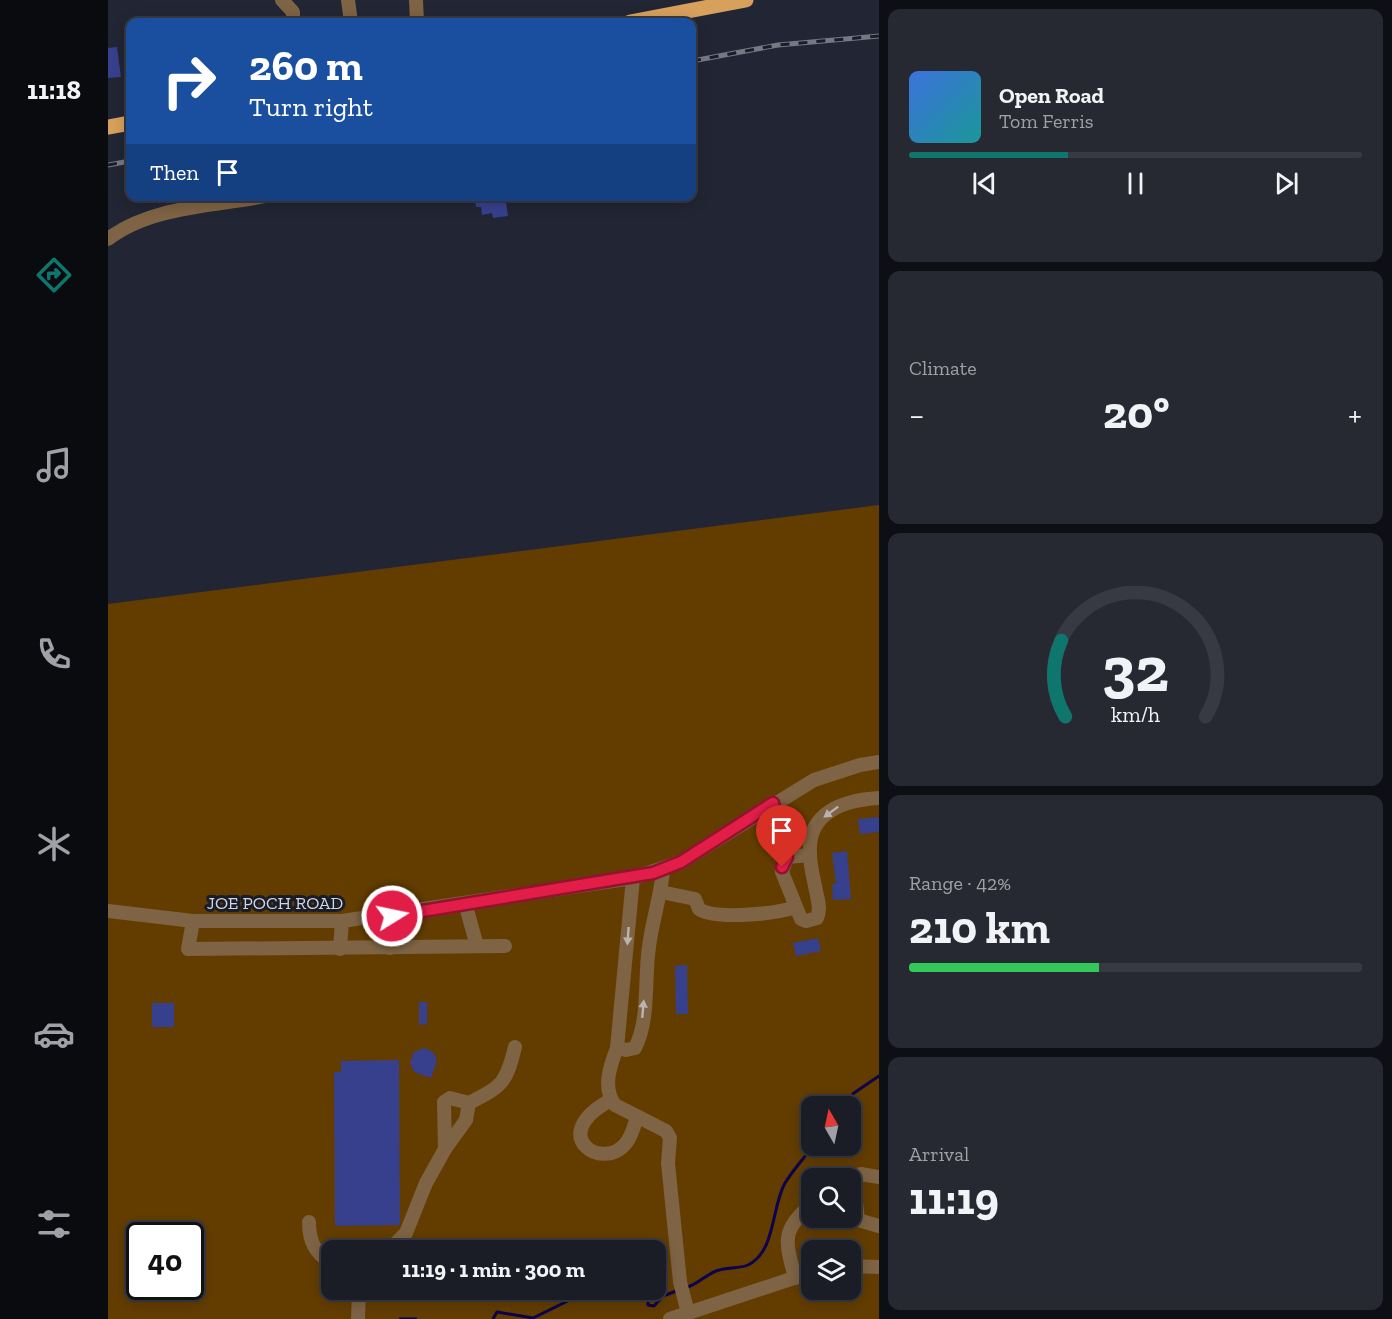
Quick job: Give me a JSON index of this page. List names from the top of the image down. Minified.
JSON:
{"streets":{"street":["JOE POCH ROAD"]},"north":"top","page":{"tabs":"11:18","turn":["260 m","Turn right"],"song":["Open Road","Tom Ferris"],"then":"Then","tile":["Climate",["Range · 42%","210 km"],["Arrival","11:19"]],"heat":["−","20°","+"],"limit":"40","trip":"11:19 · 1 min · 300 m","gauge":["32","km/h"]}}
